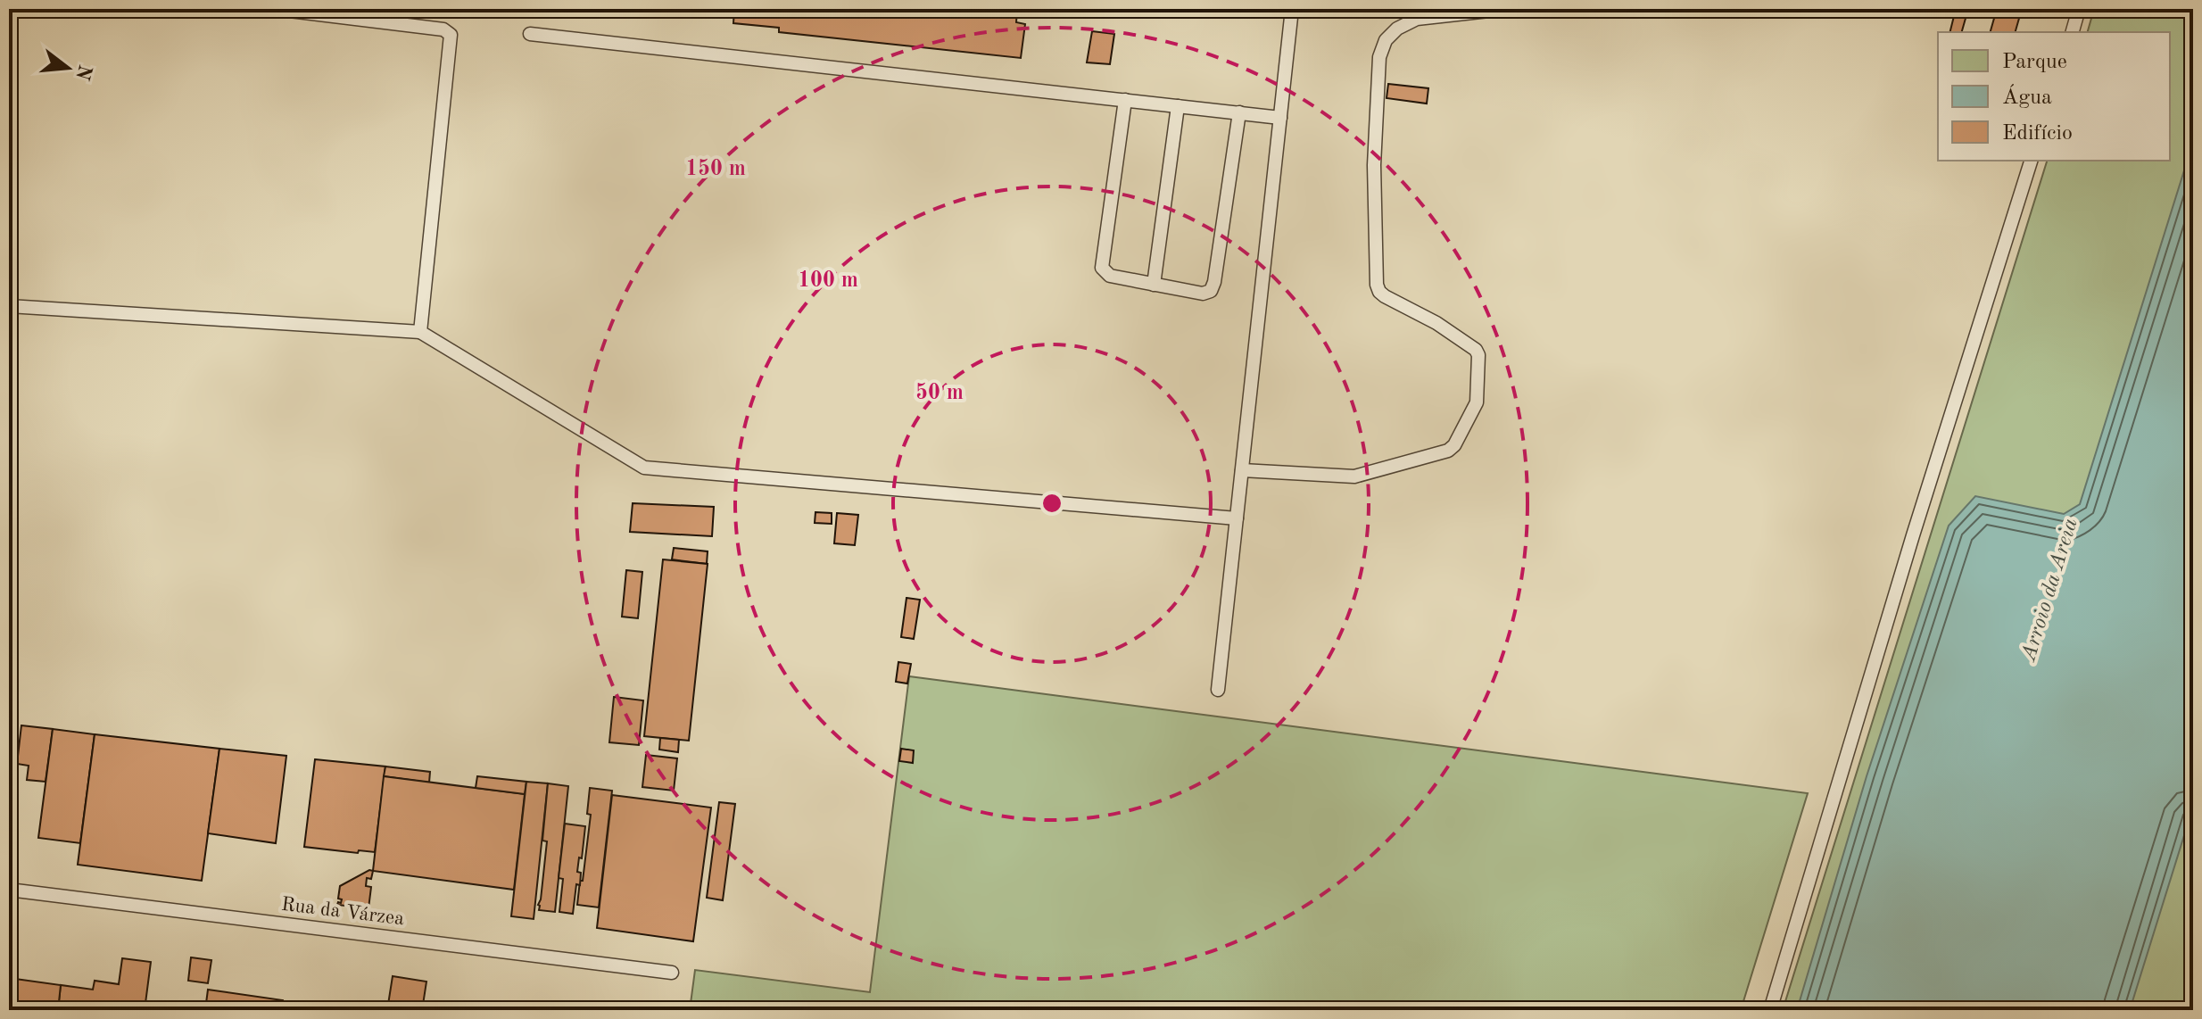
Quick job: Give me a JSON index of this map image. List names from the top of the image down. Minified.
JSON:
{"streets":{"lane":["Rua da Várzea"]},"water":["Arroio da Areia"],"legend":["Parque","Água","Edifício"],"north":"right","rings":["150 m","100 m","50 m"]}
